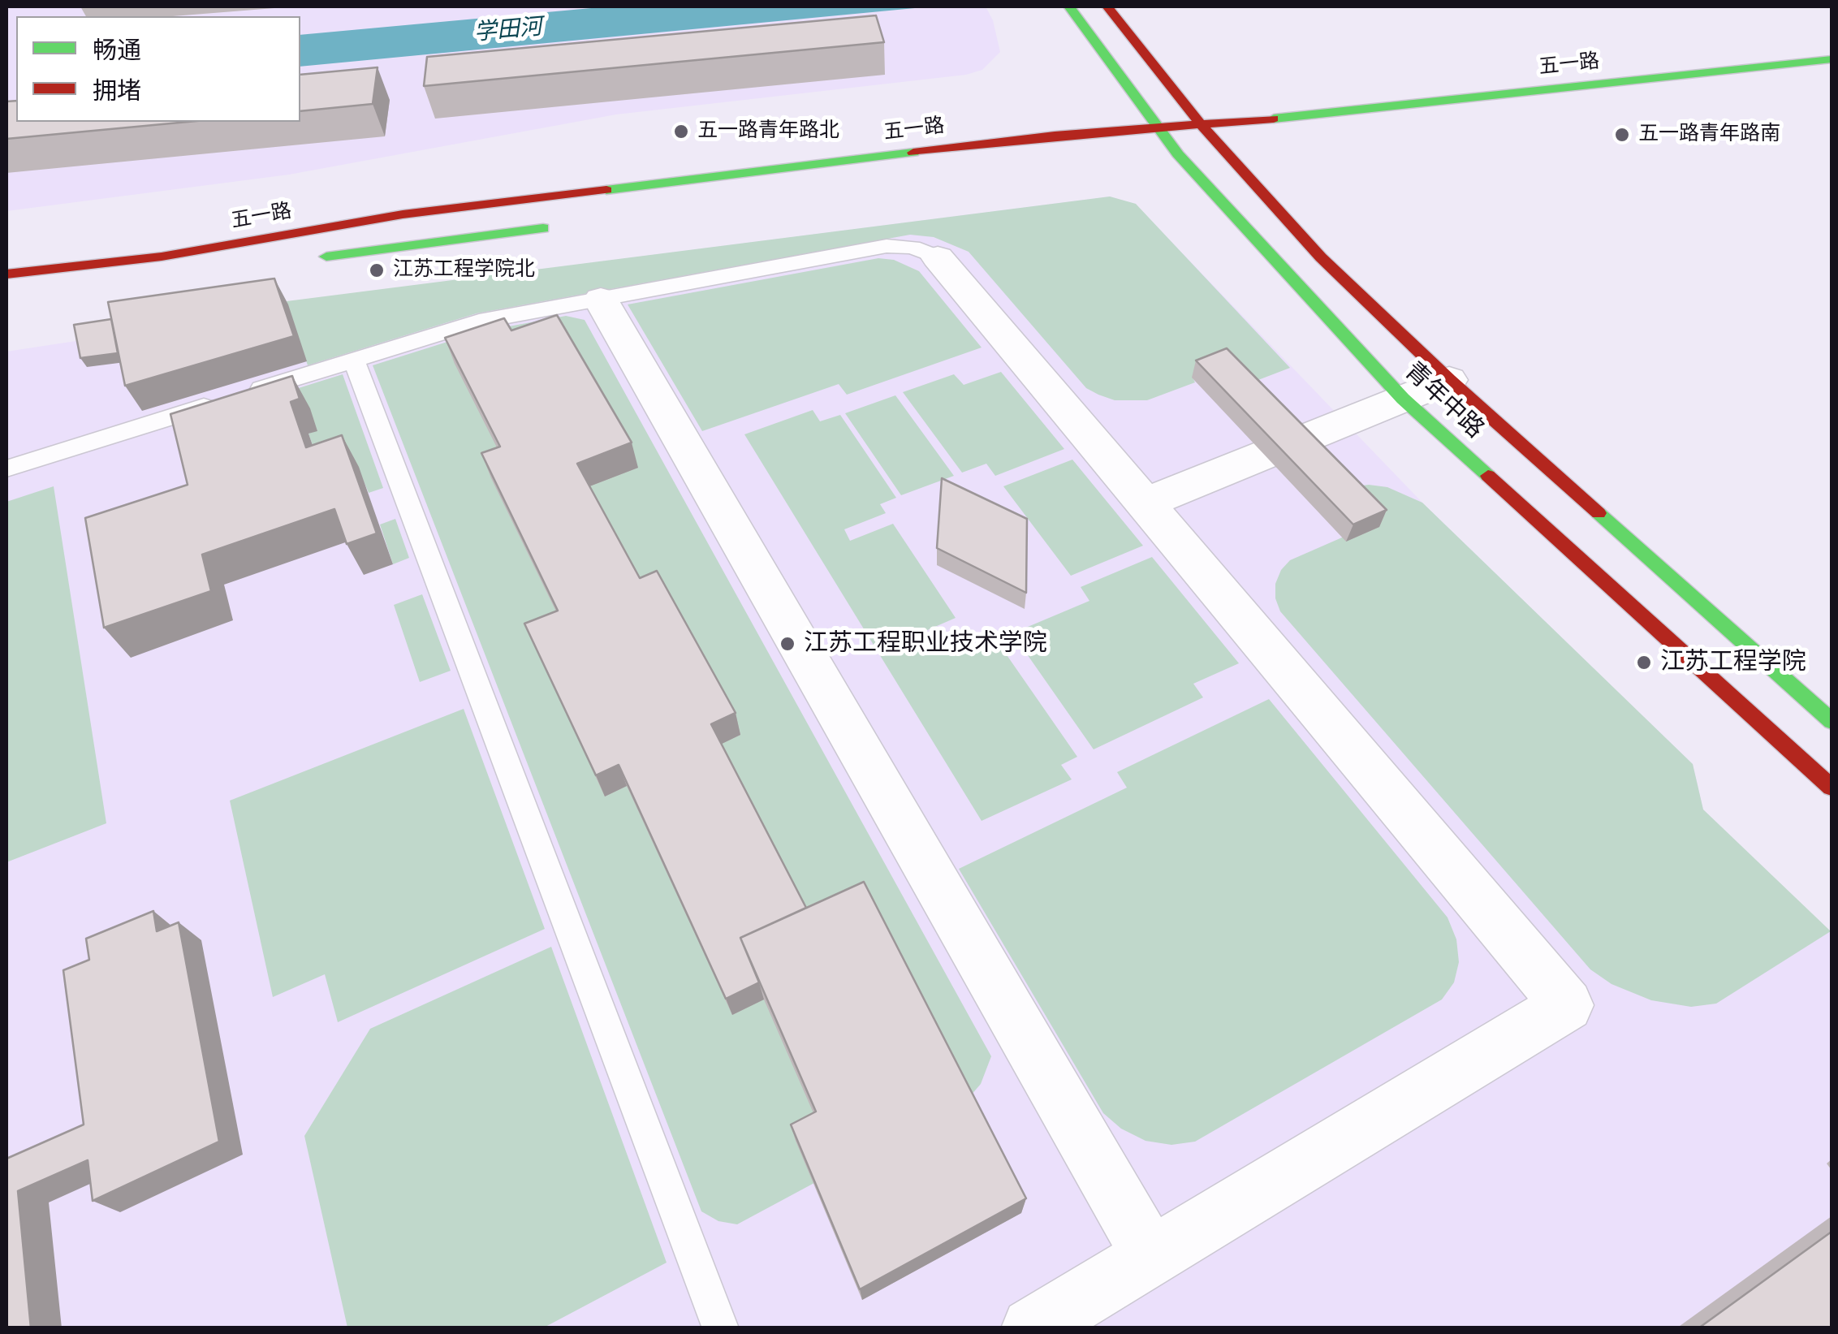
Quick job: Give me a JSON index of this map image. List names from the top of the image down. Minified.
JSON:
{"streets":{"main road":["五一路","青年中路"]},"crossings":[["五一路","青年中路"]],"water":["学田河"],"places":["五一路青年路北","五一路青年路南","江苏工程学院北","江苏工程职业技术学院","江苏工程学院"],"legend":["畅通","拥堵"]}
